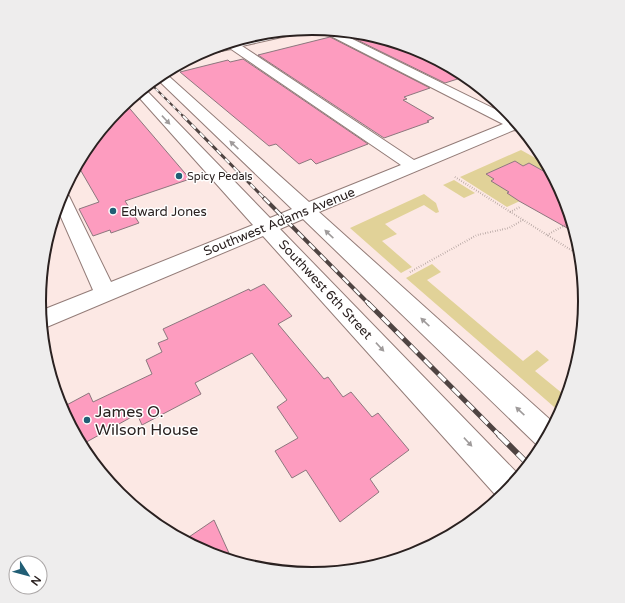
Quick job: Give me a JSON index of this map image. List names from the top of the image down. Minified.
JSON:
{"streets":{"street":["Southwest Adams Avenue","Southwest 6th Street"]},"crossings":[["Southwest Adams Avenue","Southwest 6th Street"]],"places":["Spicy Pedals","Edward Jones","James O. Wilson House"],"north":"bottom right"}
